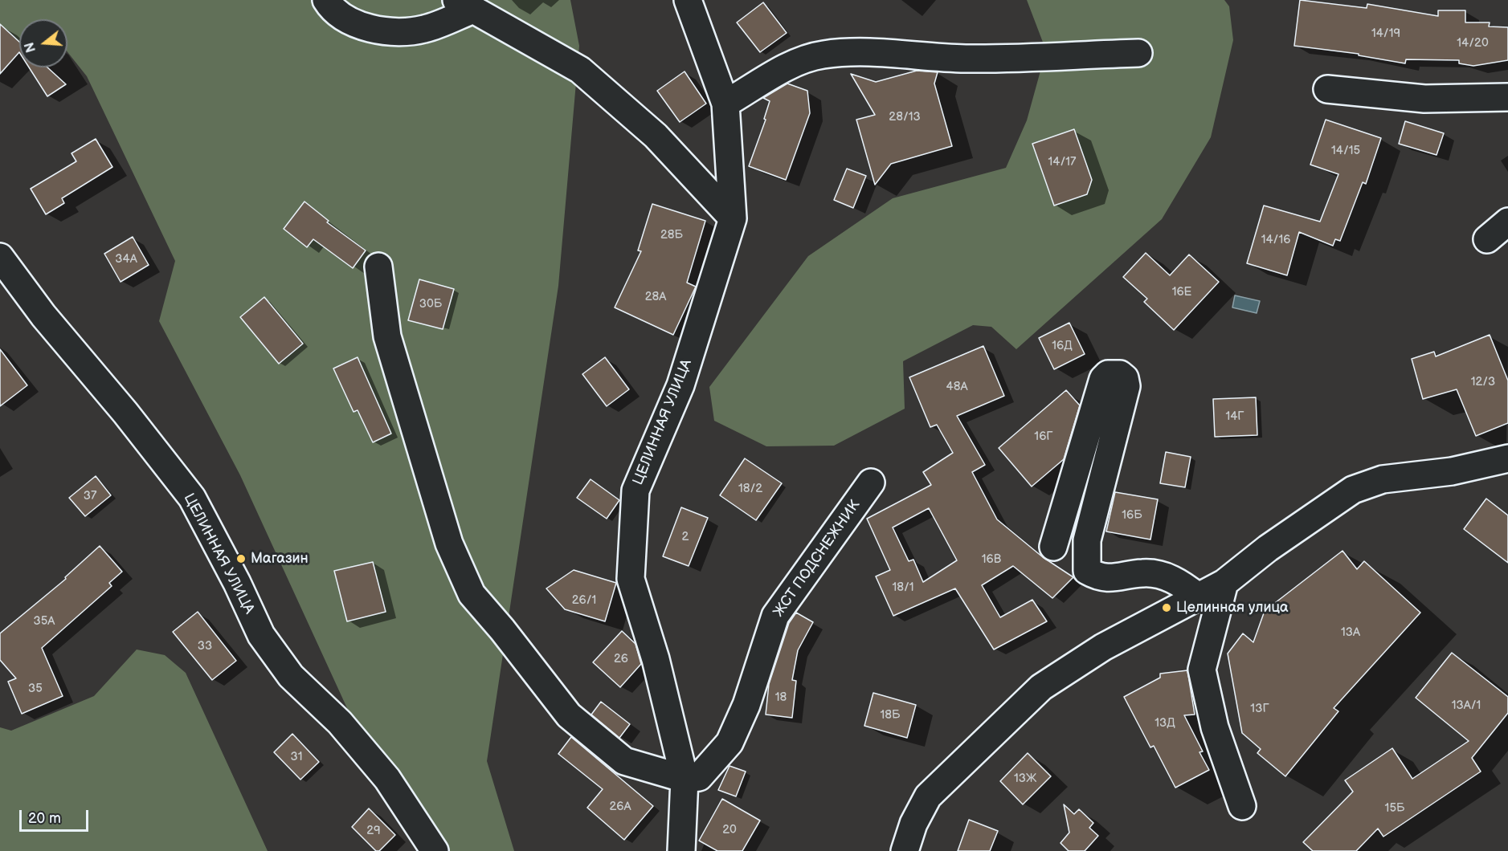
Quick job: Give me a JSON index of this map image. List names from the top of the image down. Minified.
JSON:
{"streets":{"street":["ЦЕЛИННАЯ УЛИЦА","ЖСТ ПОДСНЕЖНИК"]},"crossings":[["ЦЕЛИННАЯ УЛИЦА","ЖСТ ПОДСНЕЖНИК"]],"places":["Магазин","Целинная улица"],"house_numbers":["14/19","14/20","28/13","14/15","14/17","28Б","14/16","34А","16Е","28А","30Б","16Д","12/3","48А","14Г","16Г","18/2","37","16Б","2","16В","18/1","26/1","35А","13А","33","26","35","18","13А/1","13Г","18Б","13Д","31","13Ж","26А","15Б","20","29"],"scale_bar":"20 m","north":"left"}
